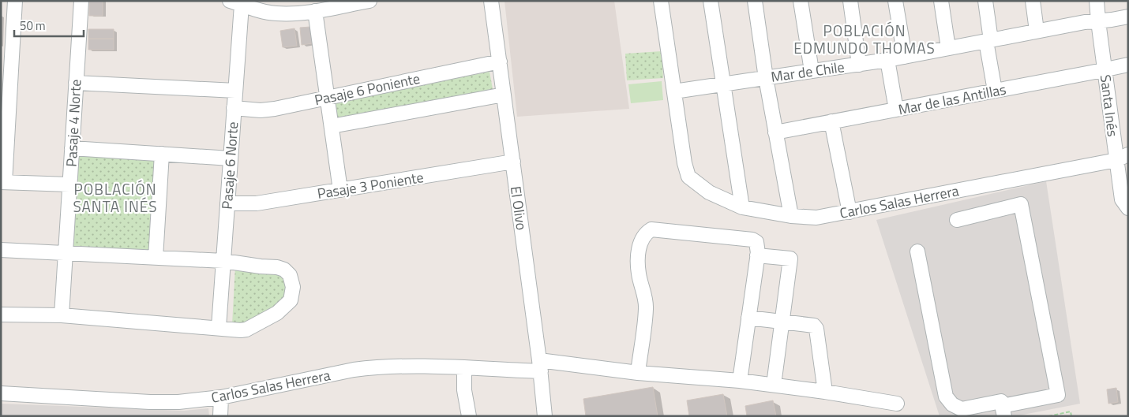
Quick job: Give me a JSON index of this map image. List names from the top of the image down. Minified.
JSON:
{"streets":{"street":["Mar de Chile","Pasaje 6 Poniente","Mar de las Antillas","Santa Inés","Pasaje 4 Norte","Pasaje 6 Norte","Pasaje 3 Poniente","Carlos Salas Herrera","El Olivo"]},"crossings":[["Mar de Chile","Santa Inés"],["Mar de Chile","Carlos Salas Herrera"],["Pasaje 6 Poniente","Pasaje 6 Norte"],["Pasaje 6 Poniente","El Olivo"],["Mar de las Antillas","Santa Inés"],["Santa Inés","Carlos Salas Herrera"],["Pasaje 6 Norte","Pasaje 3 Poniente"],["Pasaje 3 Poniente","El Olivo"],["Carlos Salas Herrera","El Olivo"]],"districts":["POBLACIÓN EDMUNDO THOMAS","POBLACIÓN SANTA INÉS"],"scale_bar":"50 m"}
